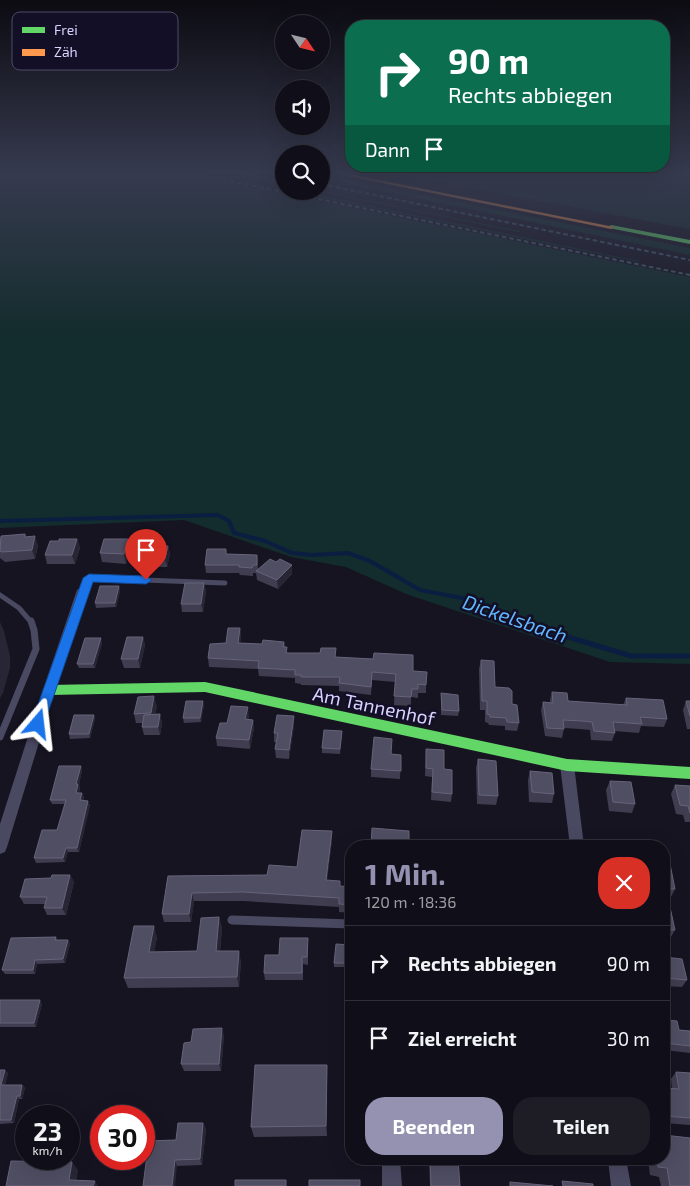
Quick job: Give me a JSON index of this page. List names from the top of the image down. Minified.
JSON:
{"streets":{"main road":["Am Tannenhof"]},"water":["Dickelsbach"],"legend":["Frei","Zäh"],"north":"bottom right","page":{"turn":["90 m","Rechts abbiegen"],"then":"Dann","heading":["1 Min.","120 m · 18:36"],"list":[{"name":"Rechts abbiegen","value":"90 m"},{"name":"Ziel erreicht","value":"30 m"}],"buttons":["Beenden","Teilen"],"speed":"23 km/h","limit":"30"}}
